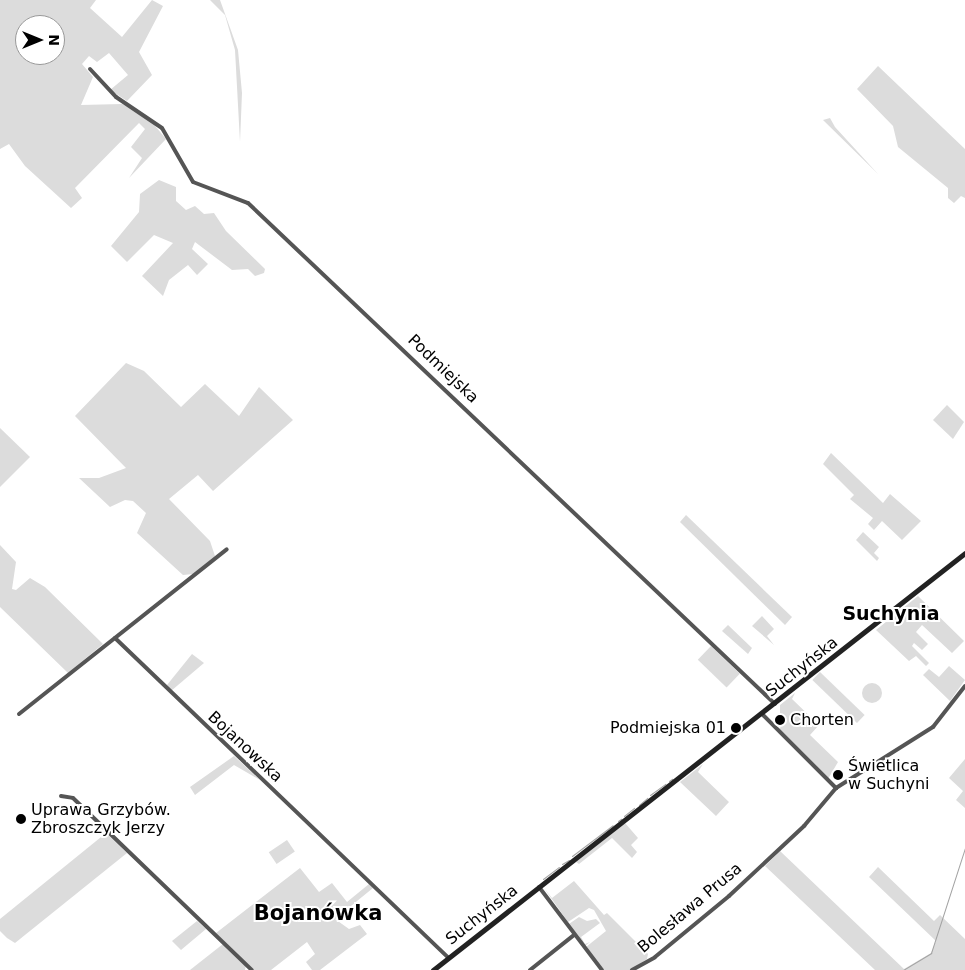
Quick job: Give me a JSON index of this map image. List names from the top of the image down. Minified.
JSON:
{"streets":{"street":["Podmiejska","Suchyńska","Bojanowska","Bolesława Prusa"]},"crossings":[["Podmiejska","Suchyńska"],["Suchyńska","Bojanowska"]],"districts":["Suchynia","Bojanówka"],"places":["Chorten","Podmiejska 01","Świetlica w Suchyni","Uprawa Grzybów. Zbroszczyk Jerzy"],"north":"right"}
